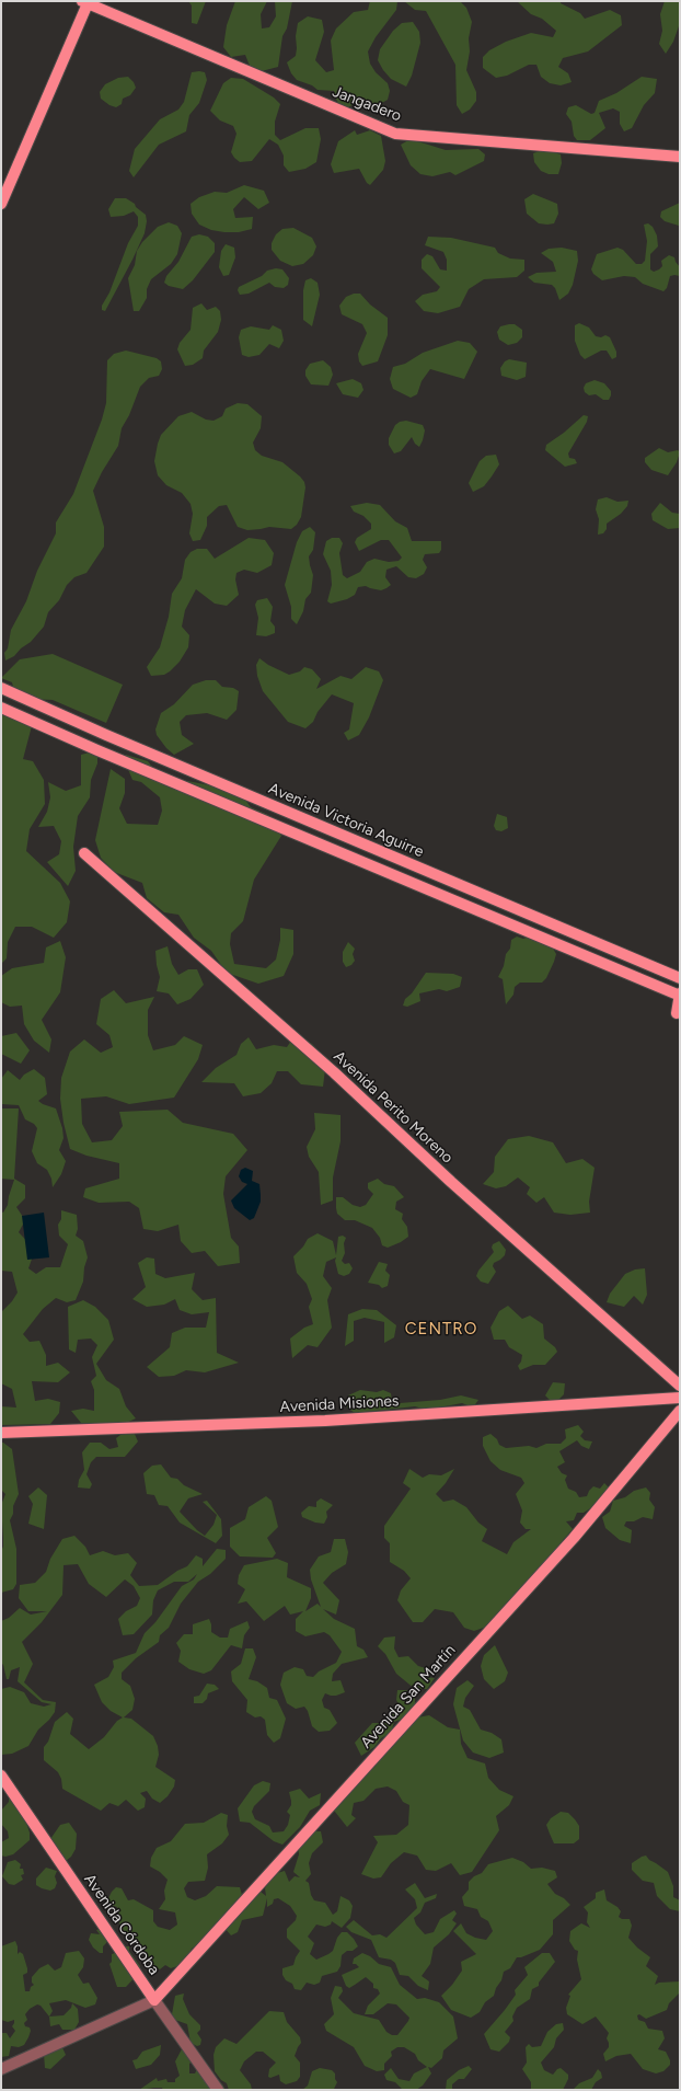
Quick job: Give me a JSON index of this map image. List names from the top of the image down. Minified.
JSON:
{"streets":{"main road":["Jangadero","Avenida Victoria Aguirre","Avenida Perito Moreno","Avenida Misiones","Avenida San Martín","Avenida Córdoba"]},"crossings":[["Avenida San Martín","Avenida Córdoba"]],"districts":["CENTRO"]}
